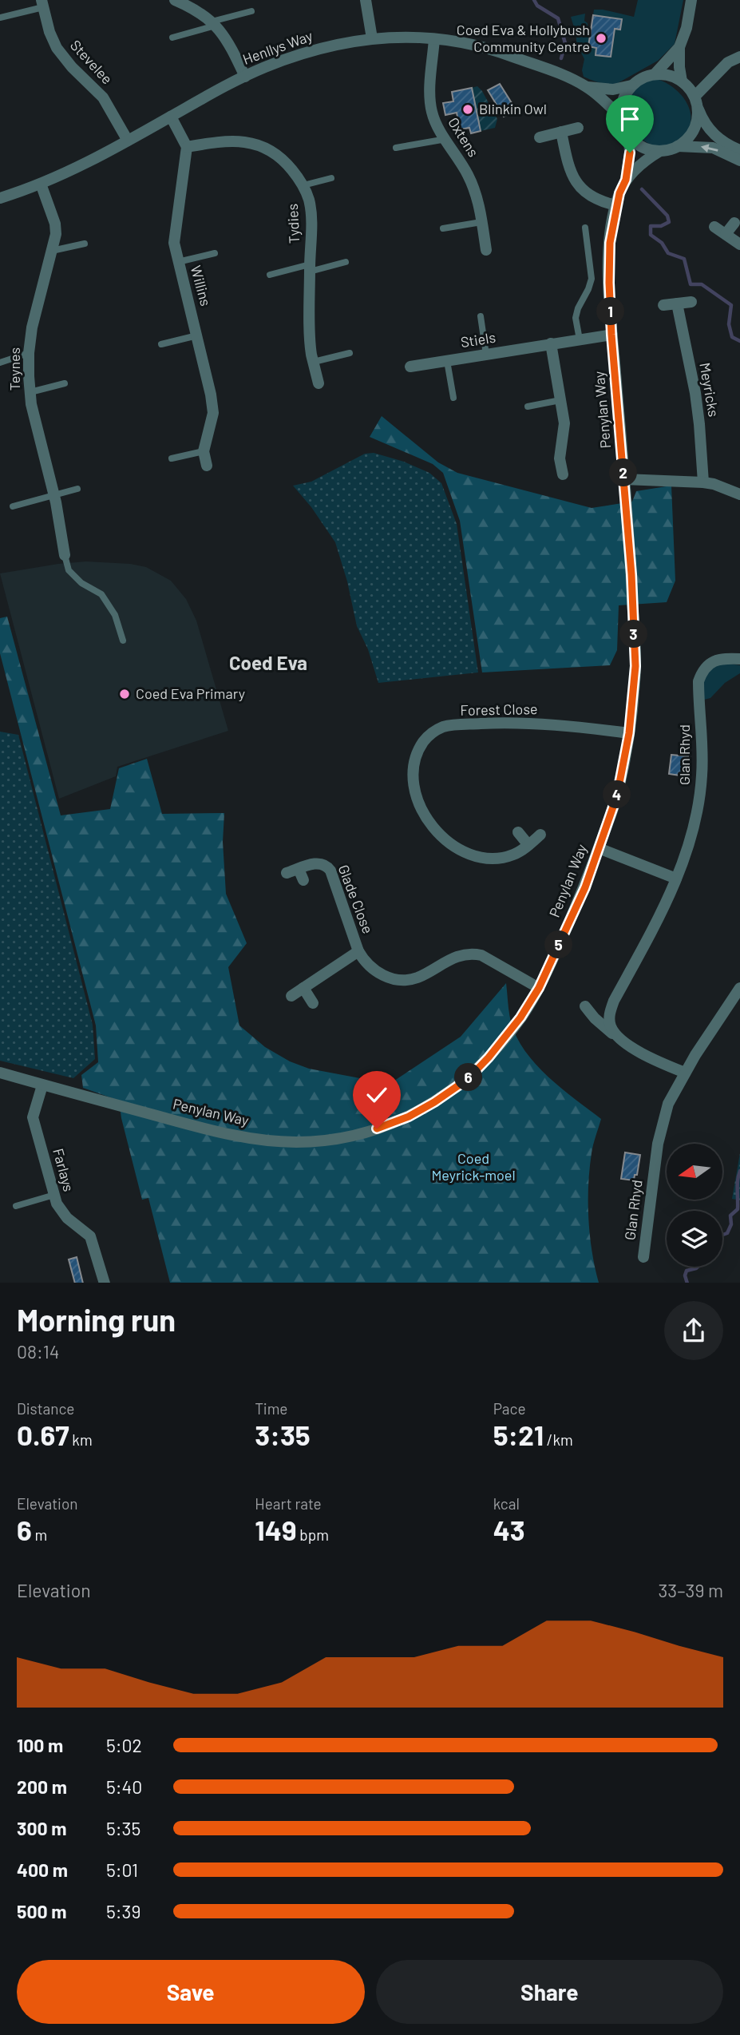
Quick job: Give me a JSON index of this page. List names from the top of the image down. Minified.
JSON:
{"streets":{"street":["Henllys Way","Stevelee","Oxtens","Tydies","Willins","Stiels","Teynes","Meyricks","Penylan Way","Forest Close","Glan Rhyd","Glade Close","Farlays"]},"crossings":[["Henllys Way","Stevelee"],["Henllys Way","Oxtens"],["Henllys Way","Teynes"],["Tydies","Willins"],["Stiels","Penylan Way"],["Penylan Way","Forest Close"],["Penylan Way","Glade Close"],["Penylan Way","Farlays"]],"districts":["Coed Eva"],"parks":["Coed Meyrick-moel"],"places":["Coed Eva & Hollybush Community Centre","Blinkin Owl","Coed Eva Primary"],"north":"left","page":{"pins":["1","2","3","4","5","6"],"heading":["Morning run","08:14"],"stats":[["Distance","0.67 km"],["Time","3:35"],["Pace","5:21 /km"],["Elevation","6 m"],["Heart rate","149 bpm"],["kcal","43"]],"chart":["Elevation","33–39 m"],"list":[{"name":"100 m","note":"5:02"},{"name":"200 m","note":"5:40"},{"name":"300 m","note":"5:35"},{"name":"400 m","note":"5:01"},{"name":"500 m","note":"5:39"}],"buttons":["Save","Share"]}}
